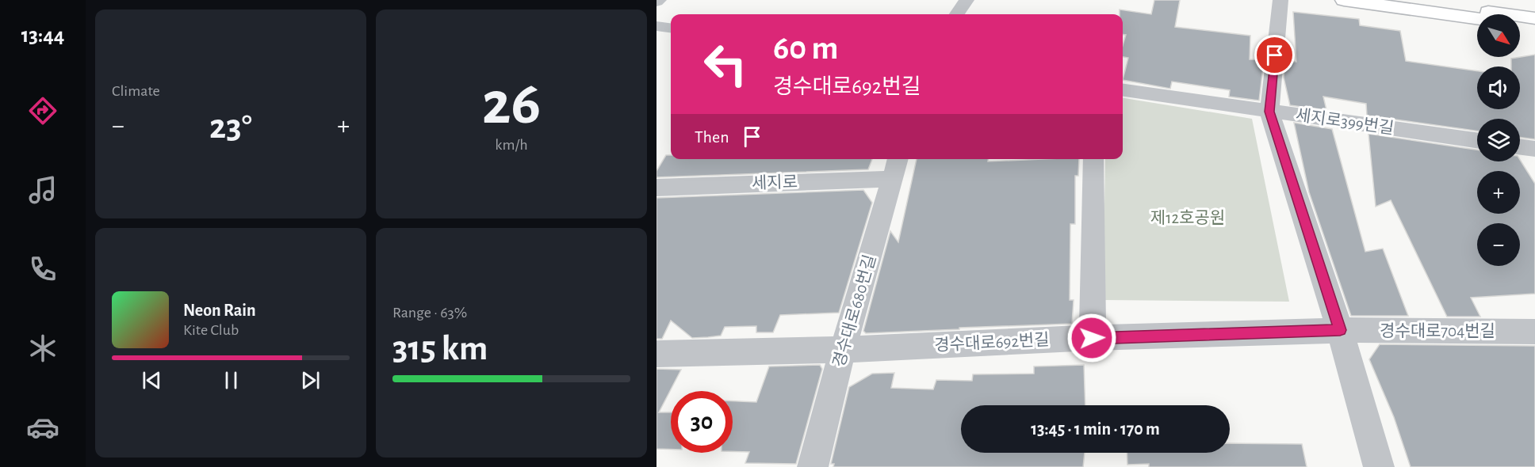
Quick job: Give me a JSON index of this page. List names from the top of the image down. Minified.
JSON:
{"streets":{"street":["세지로399번길","세지로","경수대로680번길","경수대로704번길","경수대로692번길"]},"crossings":[["세지로","경수대로680번길"],["경수대로680번길","경수대로692번길"],["경수대로704번길","경수대로692번길"]],"parks":["제12호공원"],"north":"bottom right","page":{"tabs":"13:44","tile":["Climate",["26","km/h"],["Range · 63%","315 km"]],"map_buttons":["+","−"],"turn":["60 m","경수대로692번길"],"heat":["−","23°","+"],"then":"Then","song":["Neon Rain","Kite Club"],"limit":"30","trip":"13:45 · 1 min · 170 m"}}
